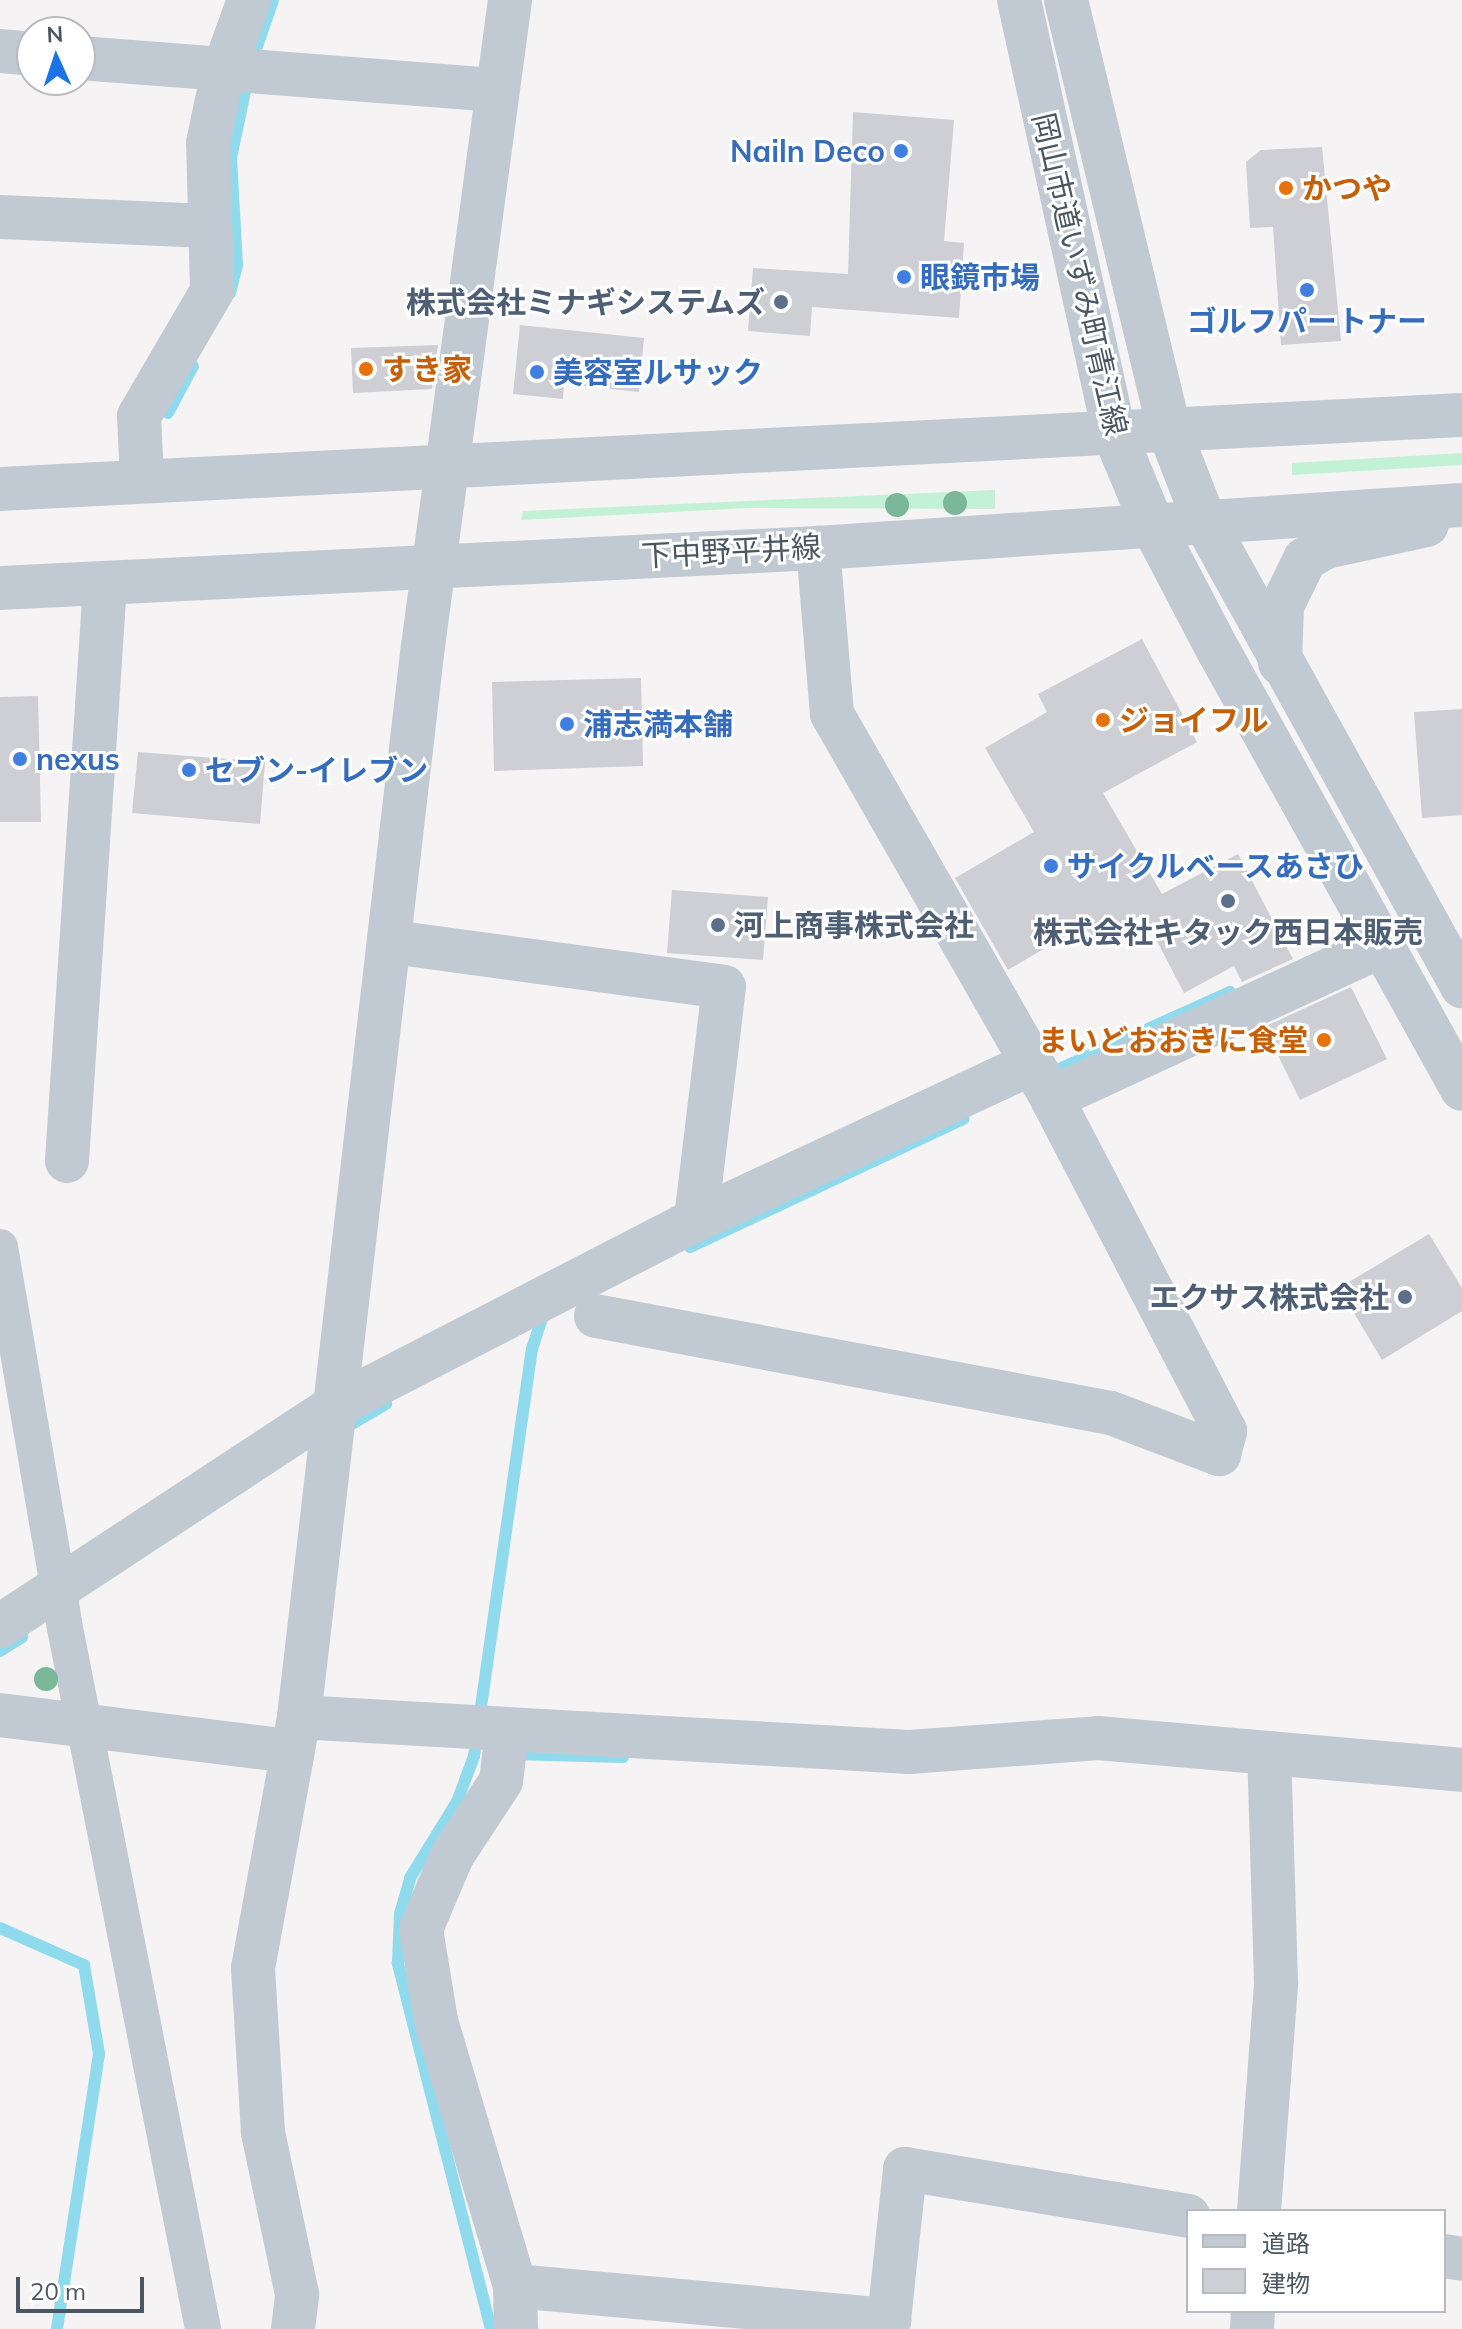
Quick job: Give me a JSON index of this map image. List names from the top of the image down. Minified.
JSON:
{"streets":{"street":["岡山市道いずみ町青江線","下中野平井線"]},"crossings":[["岡山市道いずみ町青江線","下中野平井線"]],"places":["Nailn Deco","かつや","眼鏡市場","ゴルフパートナー","株式会社ミナギシステムズ","すき家","美容室ルサック","ジョイフル","浦志満本舗","nexus","セブン-イレブン","サイクルベースあさひ","株式会社キタック西日本販売","河上商事株式会社","まいどおおきに食堂","エクサス株式会社"],"legend":["道路","建物"],"scale_bar":"20 m","north":"top"}
